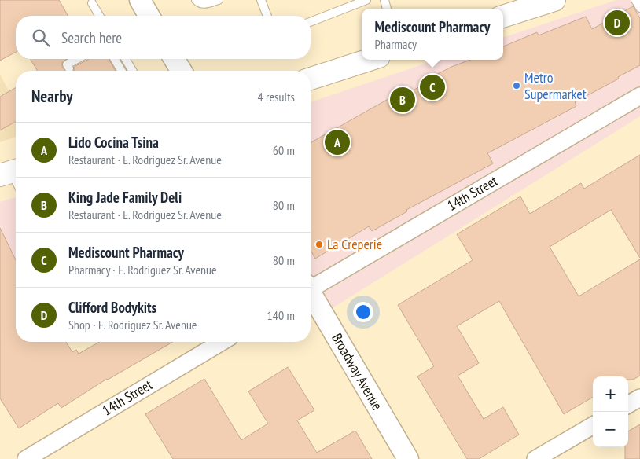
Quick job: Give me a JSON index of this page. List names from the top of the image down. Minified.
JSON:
{"streets":{"street":["14th Street","Broadway Avenue"]},"places":["Metro Supermarket","La Creperie"],"page":{"popup":["Mediscount Pharmacy","Pharmacy"],"pins":["D","C","B","A"],"search":"Search here","heading":["Nearby","4 results"],"list":[{"mark":"A","name":"Lido Cocina Tsina","note":"Restaurant · E. Rodriguez Sr. Avenue","value":"60 m"},{"mark":"B","name":"King Jade Family Deli","note":"Restaurant · E. Rodriguez Sr. Avenue","value":"80 m"},{"mark":"C","name":"Mediscount Pharmacy","note":"Pharmacy · E. Rodriguez Sr. Avenue","value":"80 m"},{"mark":"D","name":"Clifford Bodykits","note":"Shop · E. Rodriguez Sr. Avenue","value":"140 m"}],"map_buttons":["+","−"]}}
